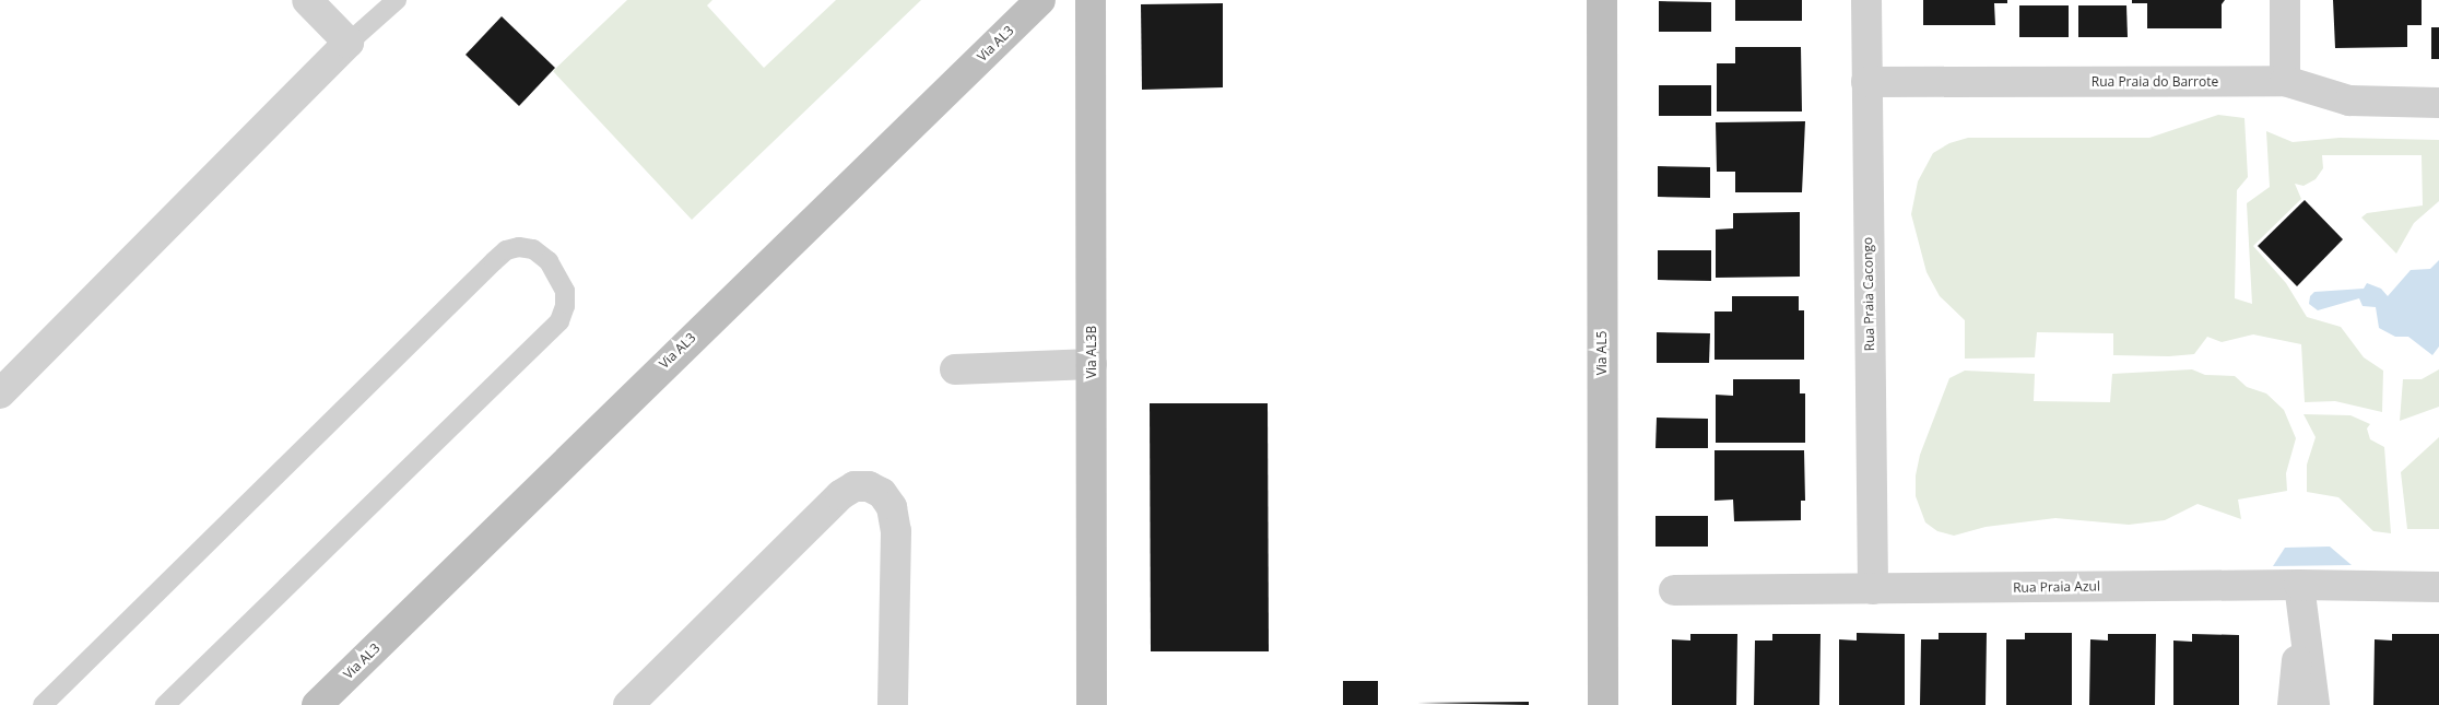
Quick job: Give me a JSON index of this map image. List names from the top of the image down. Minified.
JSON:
{"streets":{"street":["Via AL3","Rua Praia do Barrote","Rua Praia Cacongo","Via AL3B","Via AL5","Rua Praia Azul"]},"crossings":[["Rua Praia do Barrote","Rua Praia Cacongo"],["Rua Praia Cacongo","Rua Praia Azul"]]}
